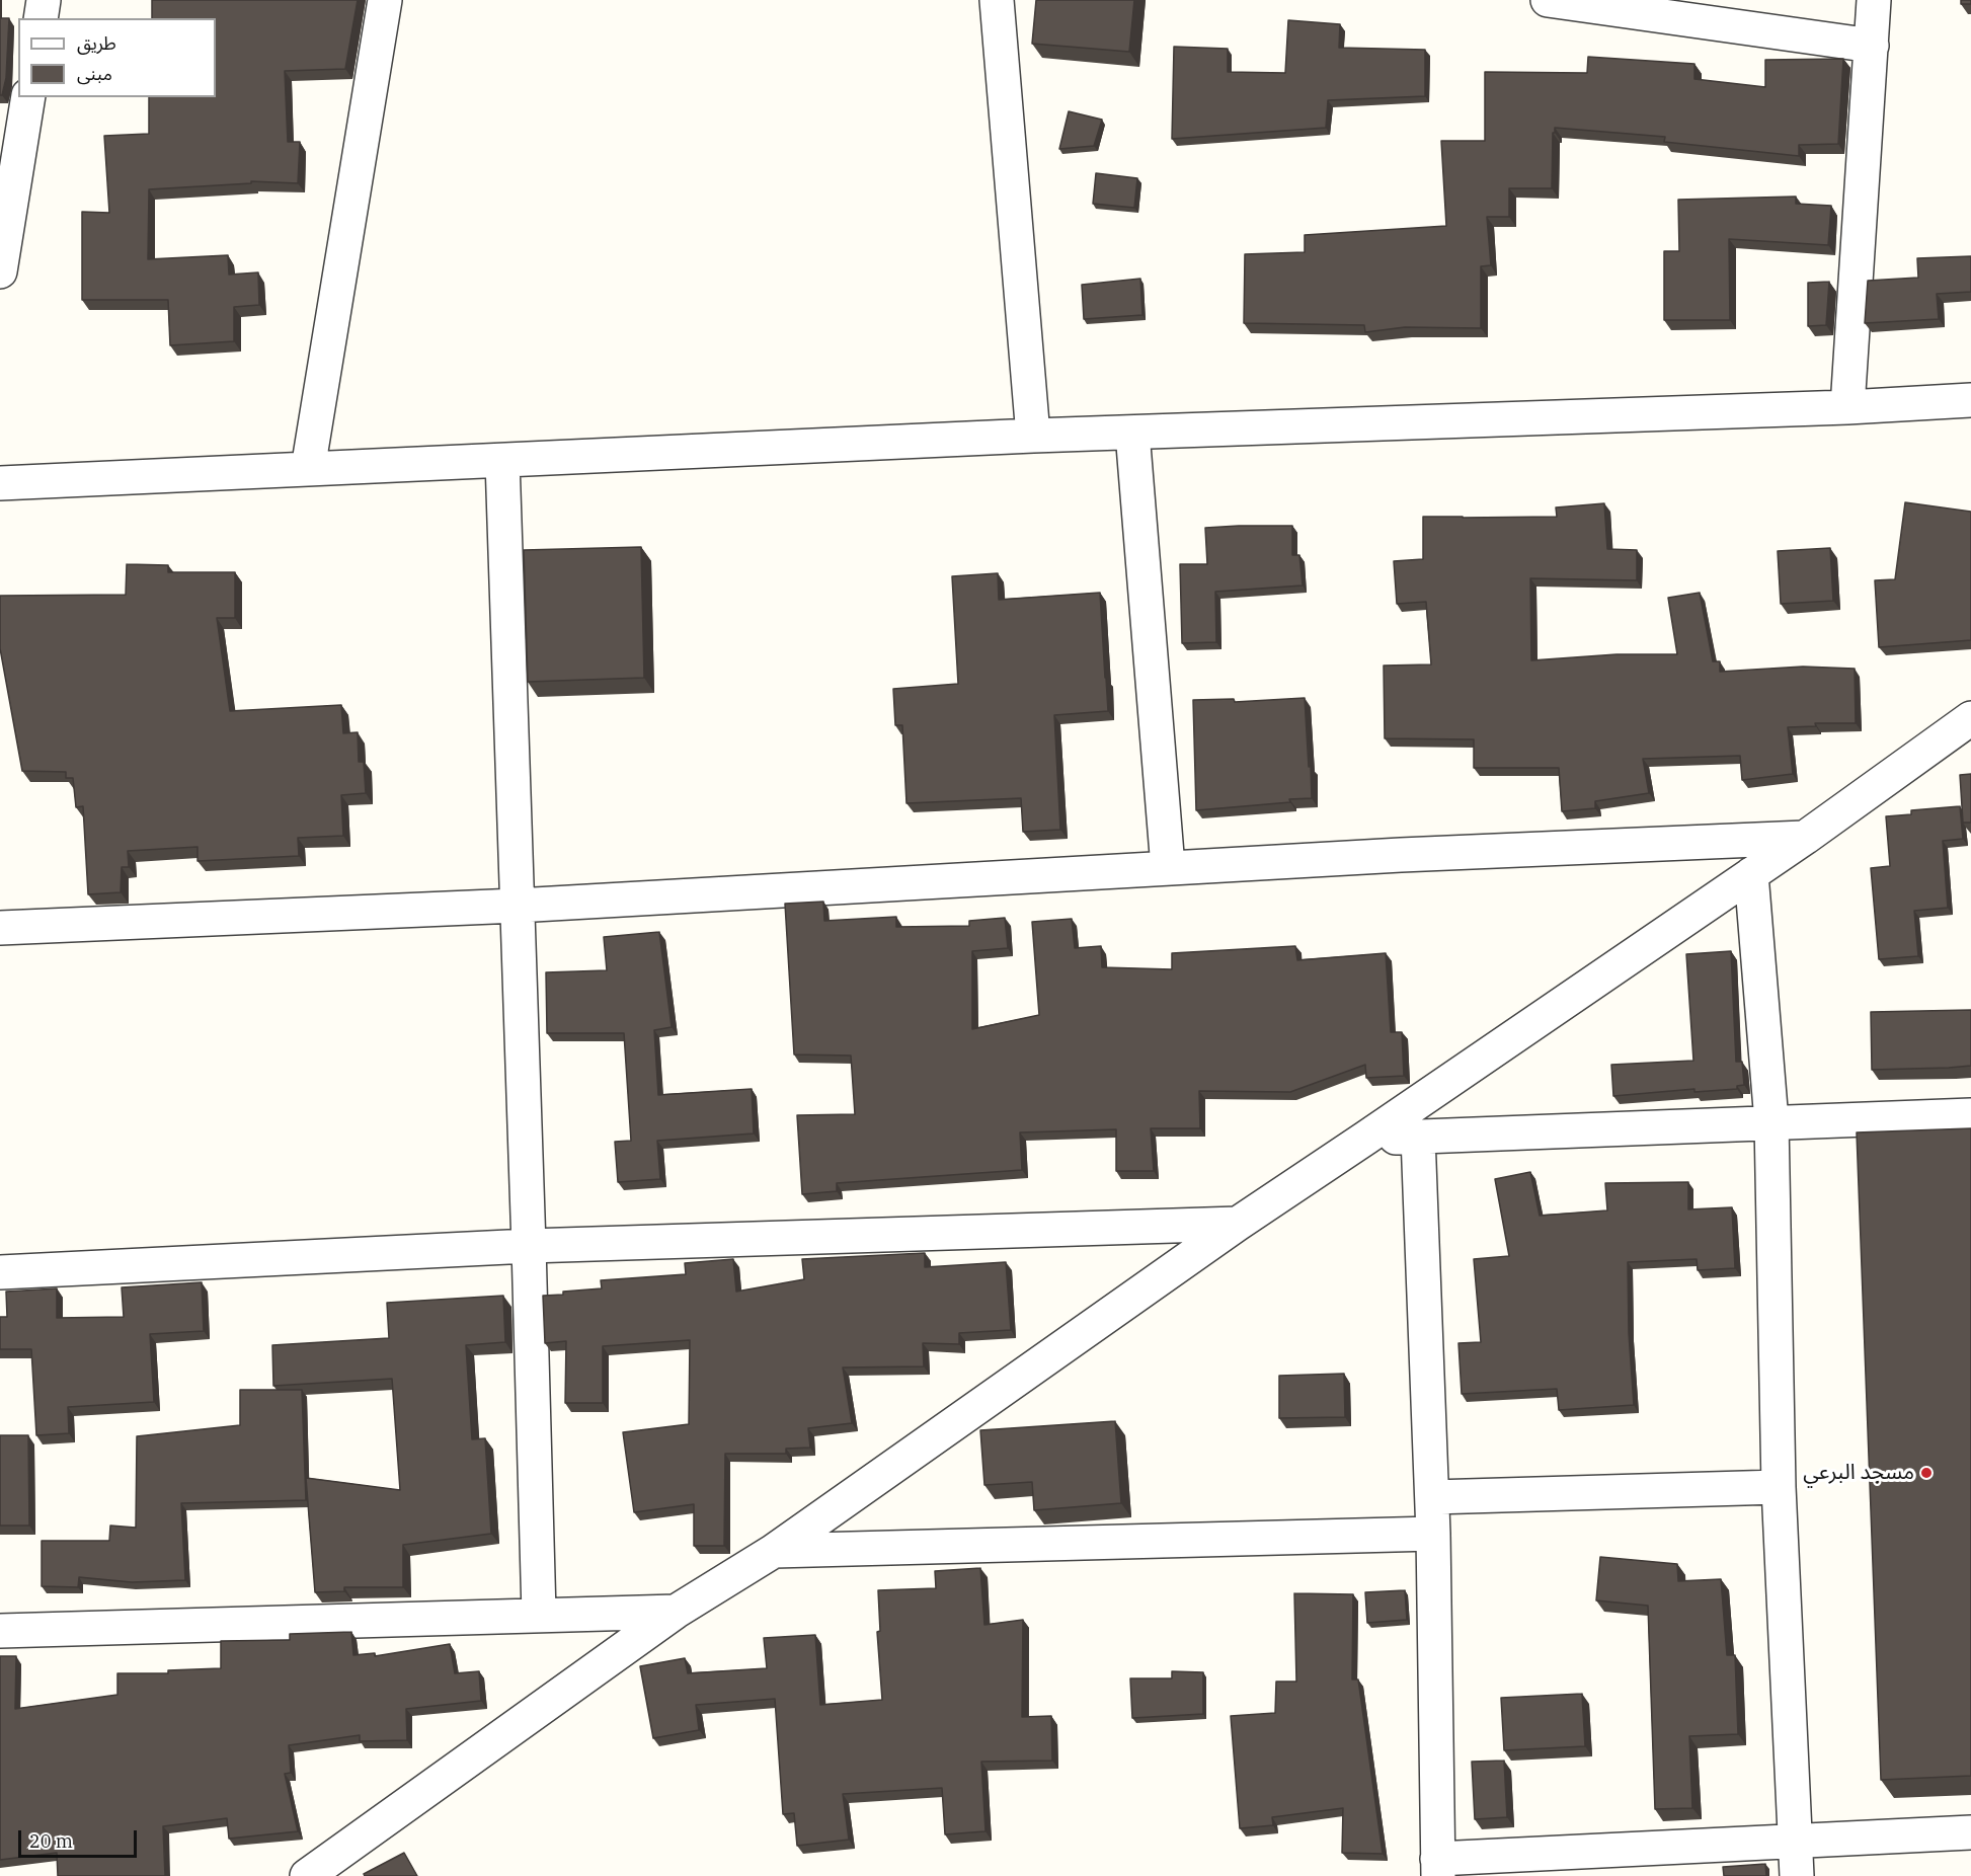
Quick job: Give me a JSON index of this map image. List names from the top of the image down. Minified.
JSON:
{"places":["مسجد البرعي"],"legend":["طريق","مبنى"],"scale_bar":"20 m"}
